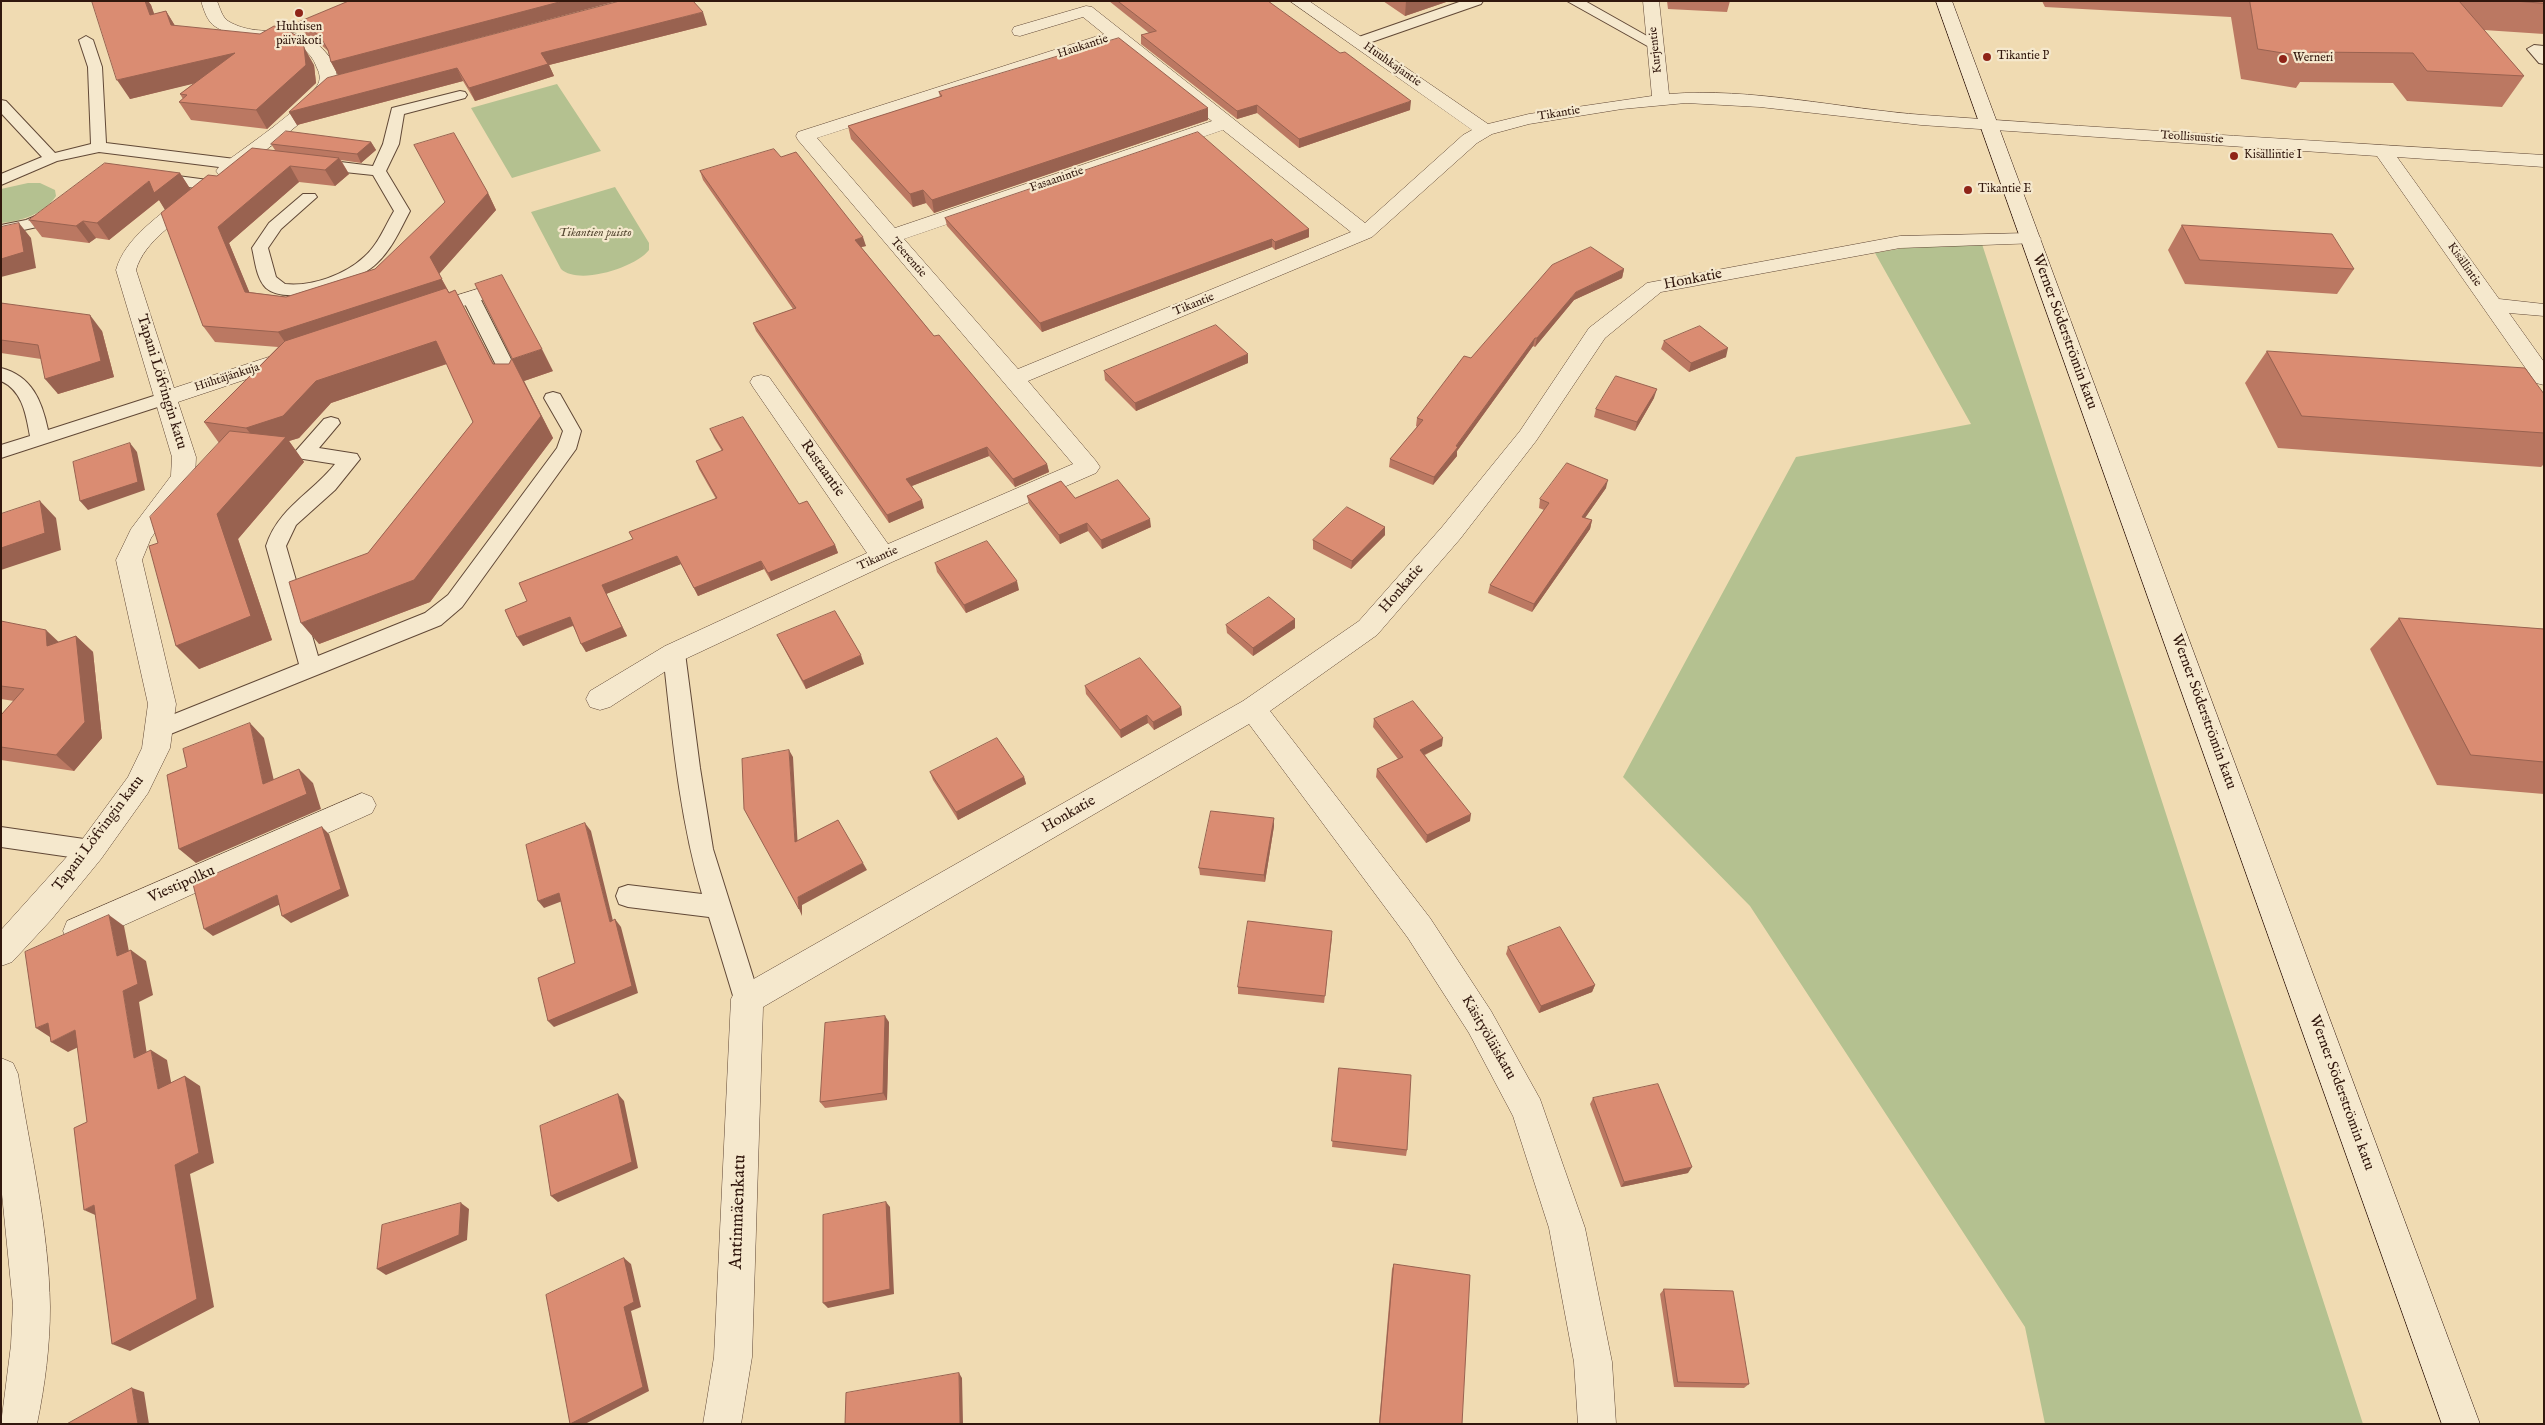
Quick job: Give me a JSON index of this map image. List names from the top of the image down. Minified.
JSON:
{"streets":{"street":["Haukantie","Kurjentie","Huuhkajantie","Tikantie","Teollisuustie","Fasaanintie","Teerentie","Kisällintie","Honkatie","Werner Söderströmin katu","Hiihtäjänkuja","Tapani Löfvingin katu","Rastaantie","Viestipolku","Käsityöläiskatu","Antinmäenkatu"]},"crossings":[["Haukantie","Tikantie"],["Haukantie","Fasaanintie"],["Haukantie","Teerentie"],["Kurjentie","Tikantie"],["Huuhkajantie","Tikantie"],["Tikantie","Teollisuustie"],["Tikantie","Teerentie"],["Tikantie","Werner Söderströmin katu"],["Tikantie","Rastaantie"],["Teollisuustie","Kisällintie"],["Teollisuustie","Werner Söderströmin katu"],["Fasaanintie","Teerentie"],["Honkatie","Werner Söderströmin katu"],["Honkatie","Käsityöläiskatu"],["Honkatie","Antinmäenkatu"],["Hiihtäjänkuja","Tapani Löfvingin katu"]],"parks":["Tikantien puisto"],"places":["Huhtisen päiväkoti","Tikantie P","Werneri","Kisällintie I","Tikantie E"]}
